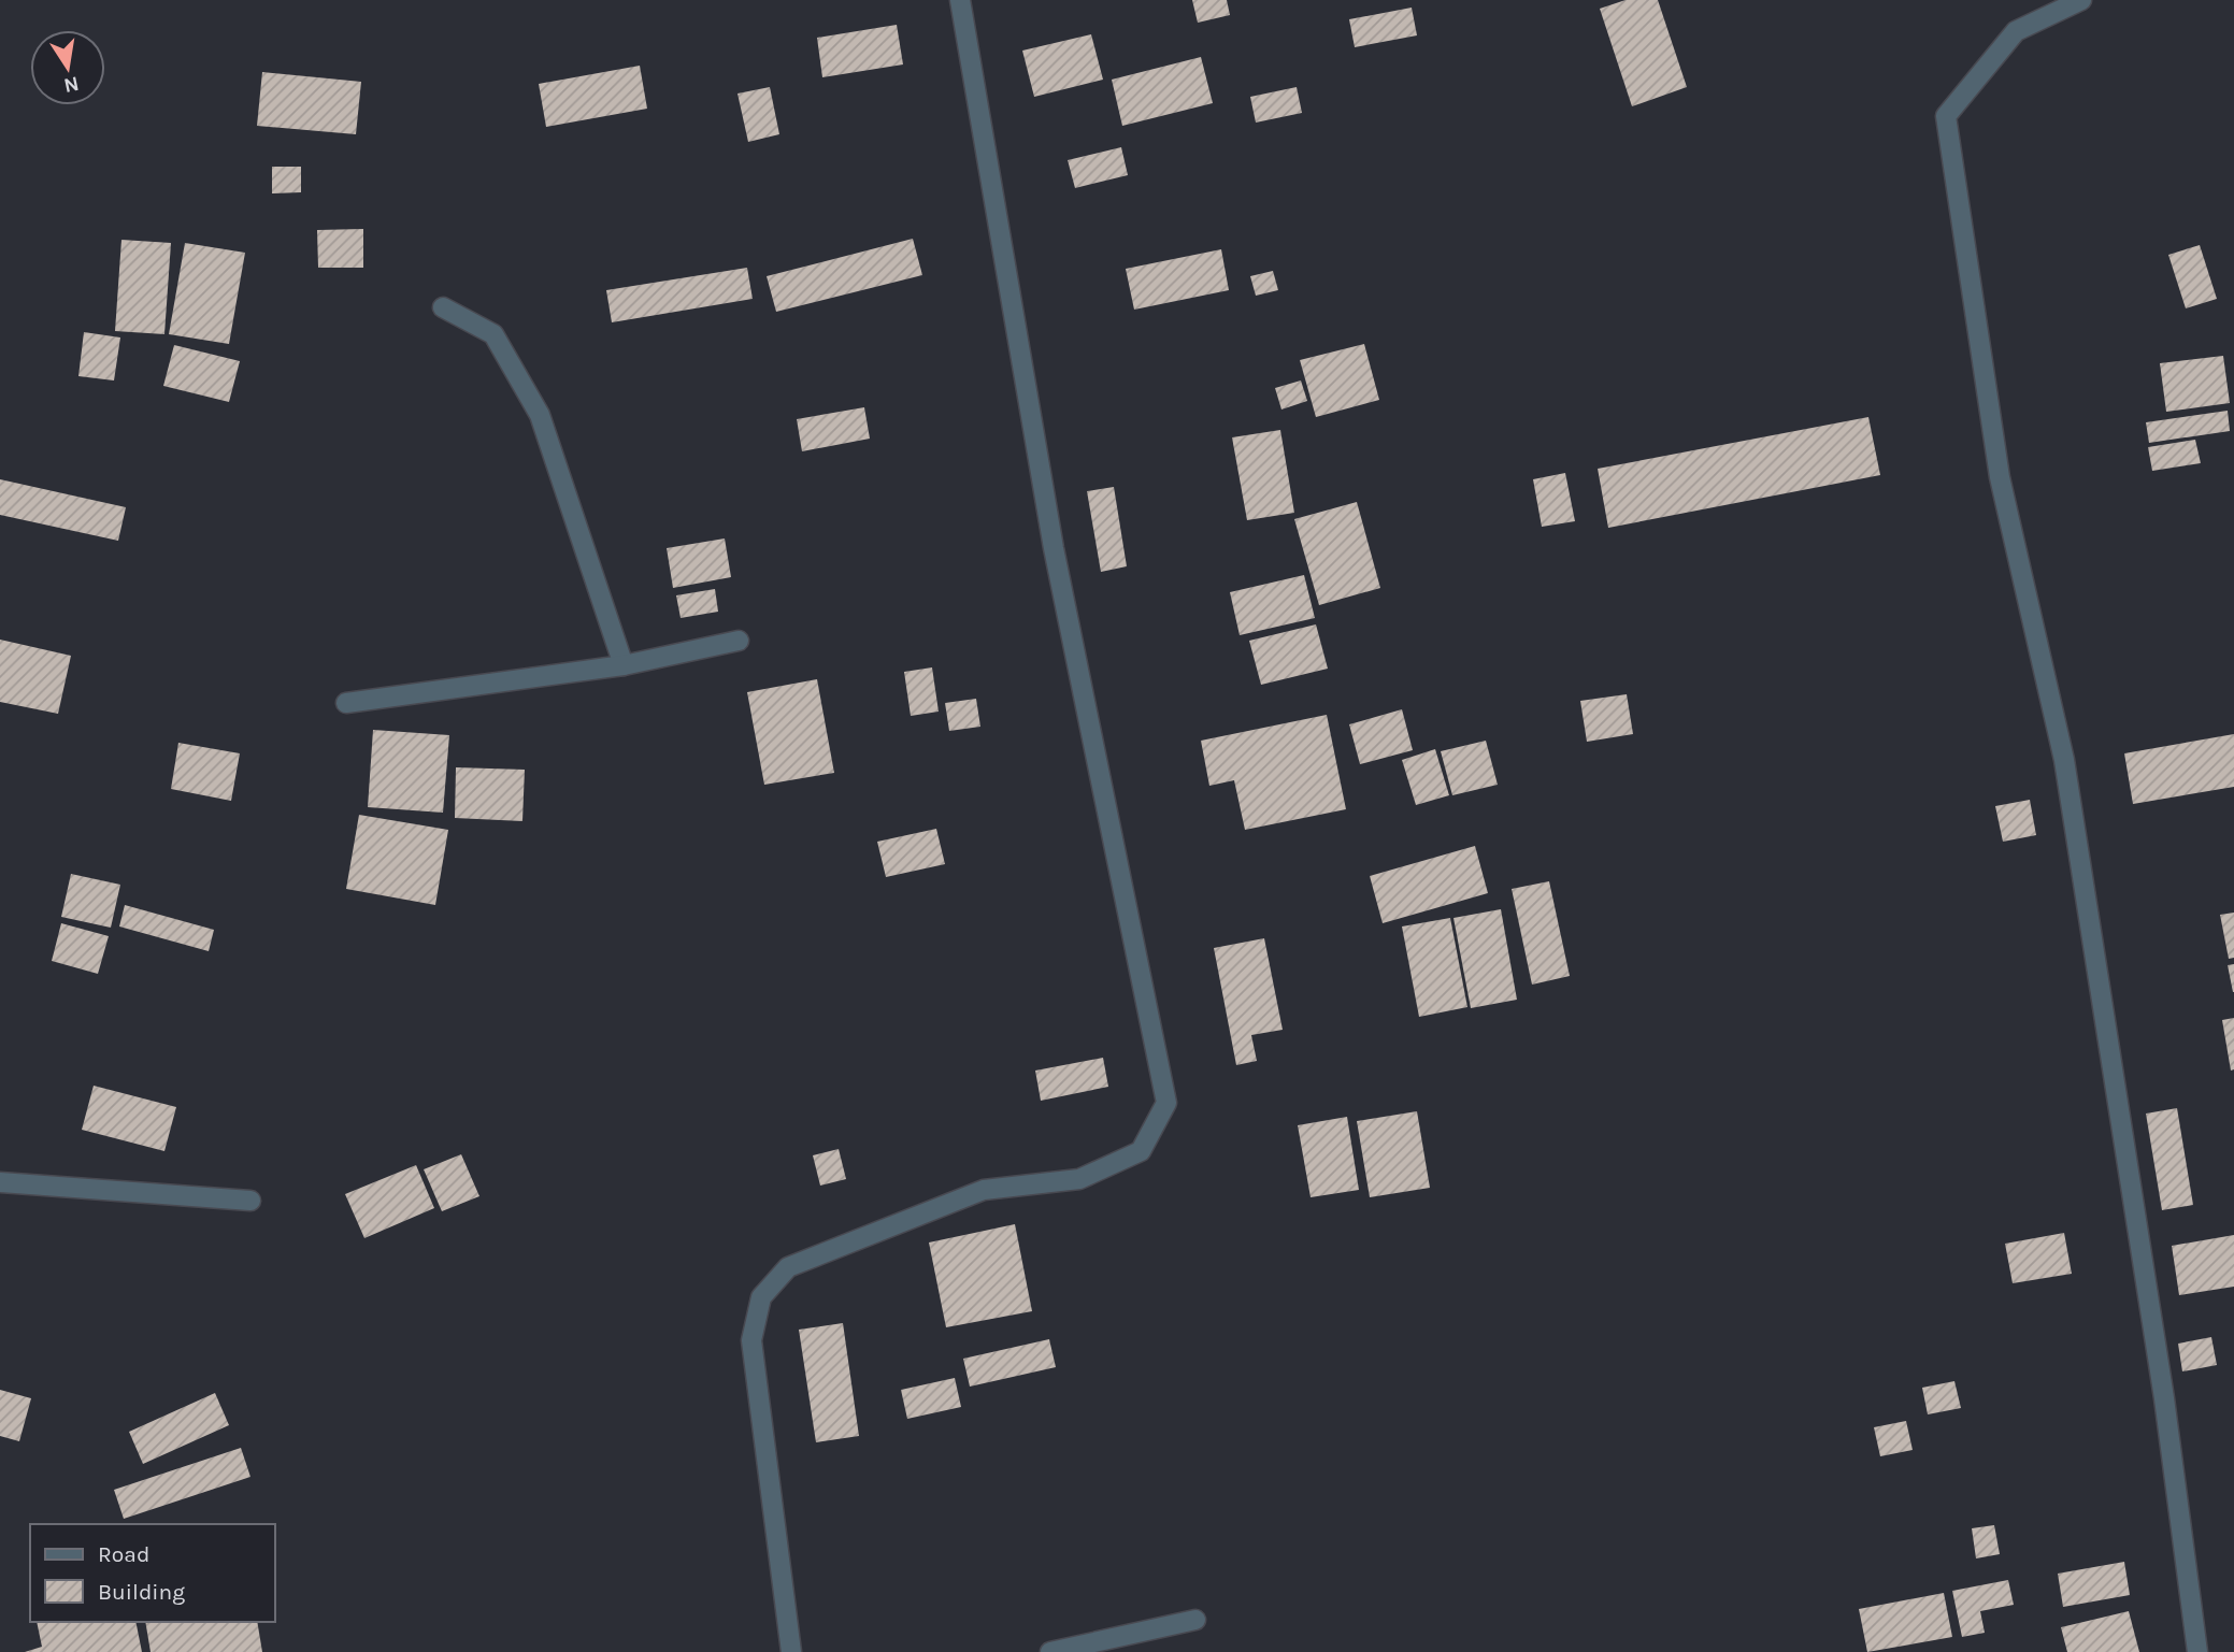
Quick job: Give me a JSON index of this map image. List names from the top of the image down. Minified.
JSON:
{"legend":["Road","Building"],"north":"bottom"}
